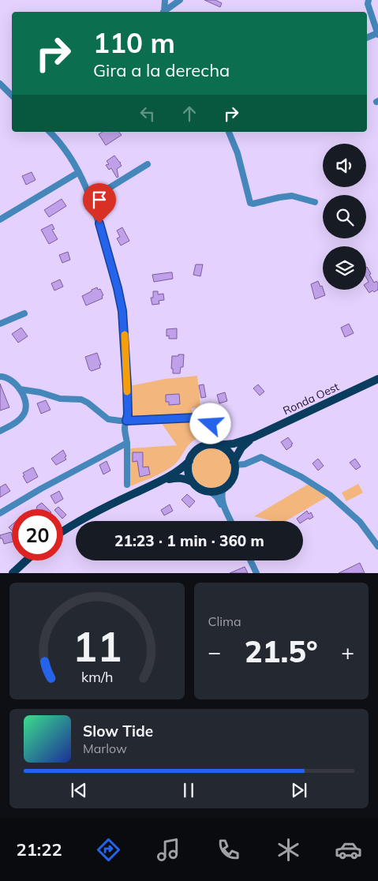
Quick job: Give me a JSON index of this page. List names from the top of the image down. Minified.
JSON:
{"streets":{"main road":["Ronda Oest"]},"page":{"turn":["110 m","Gira a la derecha"],"limit":"20","trip":"21:23 · 1 min · 360 m","tile":"Clima","heat":["−","21.5°","+"],"song":["Slow Tide","Marlow"],"tabs":"21:22","gauge":["11","km/h"]}}
